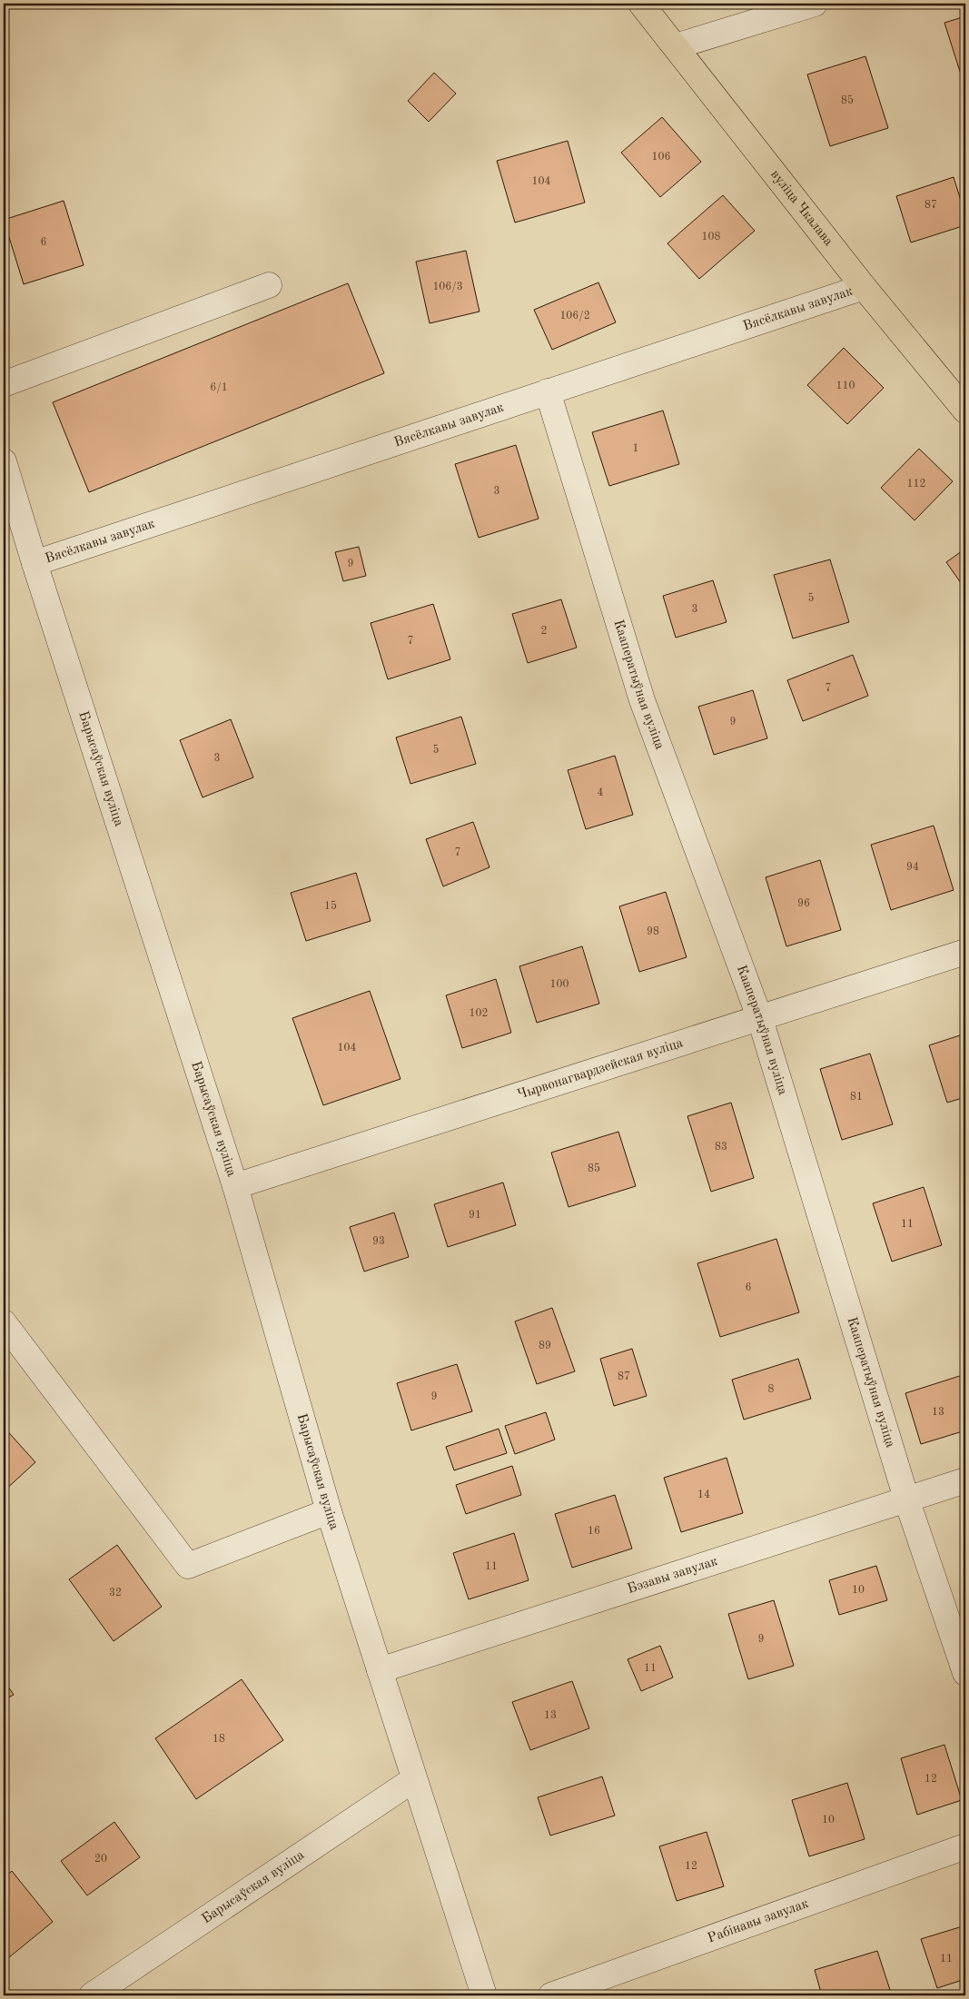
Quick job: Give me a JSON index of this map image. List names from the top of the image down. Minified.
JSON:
{"streets":{"main road":["вуліца Чкалава"],"street":["Вясёлкавы завулак","Кааператыўная вуліца","Барысаўская вуліца","Чырвонагвардзейская вуліца","Бэзавы завулак","Рабінавы завулак"]},"crossings":[["вуліца Чкалава","Вясёлкавы завулак"],["Вясёлкавы завулак","Кааператыўная вуліца"],["Вясёлкавы завулак","Барысаўская вуліца"],["Кааператыўная вуліца","Чырвонагвардзейская вуліца"],["Кааператыўная вуліца","Бэзавы завулак"],["Барысаўская вуліца","Чырвонагвардзейская вуліца"],["Барысаўская вуліца","Бэзавы завулак"]],"house_numbers":["85","106","104","87","108","6","106/3","106/2","110","6/1","1","112","3","9","5","3","2","7","7","9","5","3","4","7","94","96","15","98","100","102","104","81","83","85","91","11","93","6","89","87","8","9","13","14","16","11","10","32","9","11","13","18","12","10","20","12","11"]}
